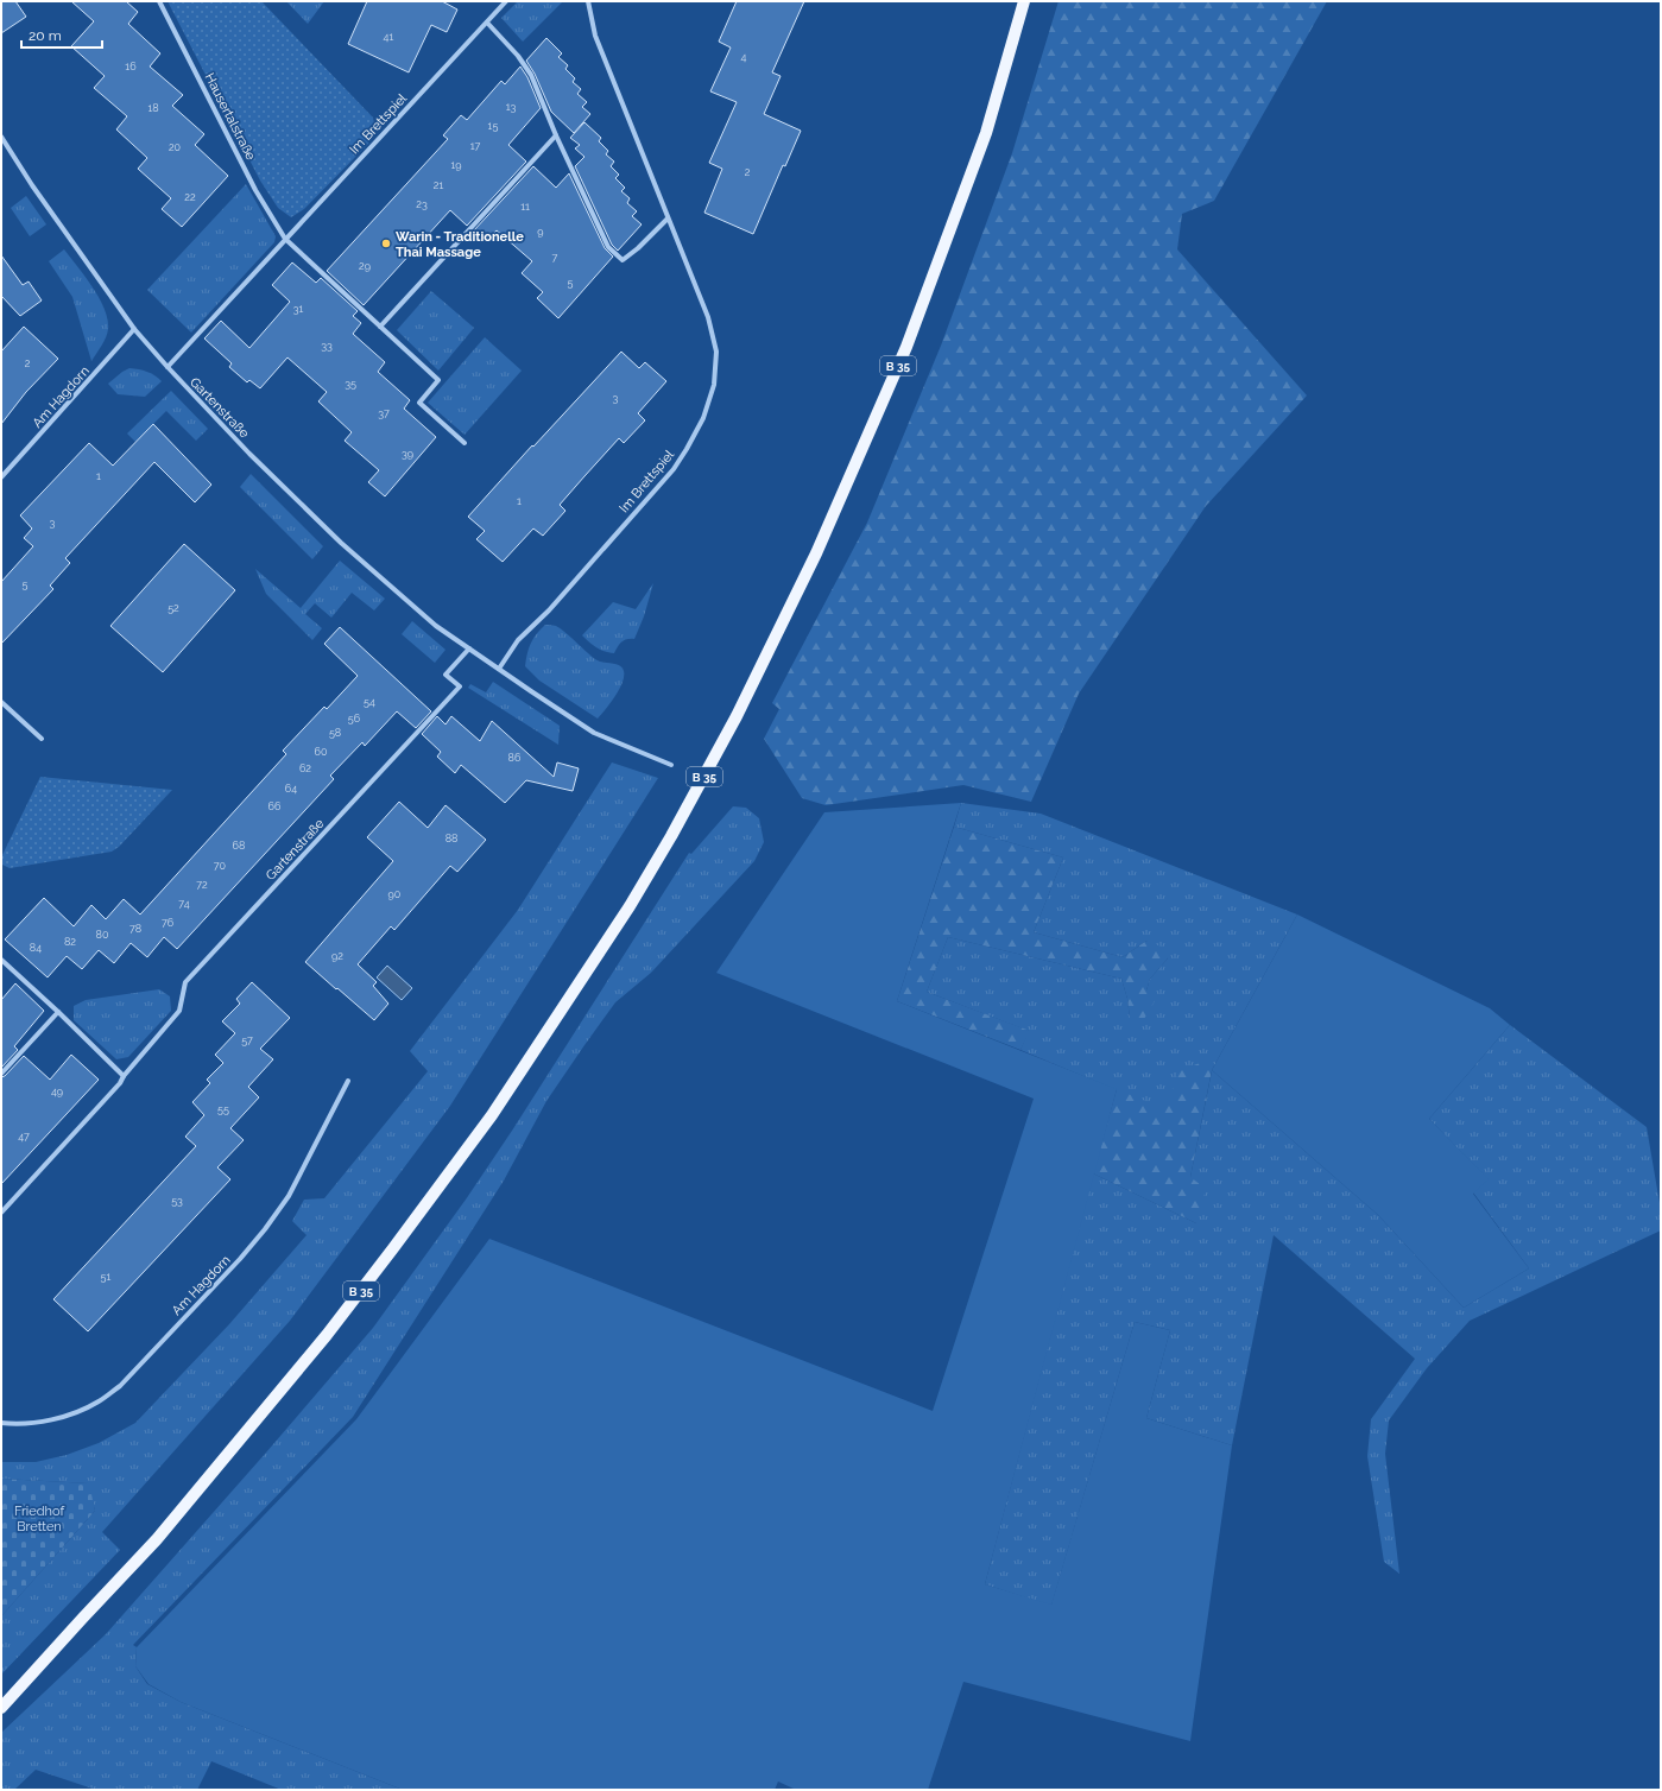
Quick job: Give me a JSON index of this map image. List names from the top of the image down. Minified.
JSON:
{"streets":{"main road":["B 35"],"street":["Hausertalstraße","Im Brettspiel","Am Hagdorn","Gartenstraße"]},"crossings":[["Hausertalstraße","Im Brettspiel"],["Im Brettspiel","Gartenstraße"],["Am Hagdorn","Gartenstraße"]],"parks":["Friedhof Bretten"],"places":["Warin - Traditionelle Thai Massage"],"house_numbers":["41","4","16","13","18","15","17","20","19","2","21","22","23","11","9","7","29","5","31","33","2","35","3","37","39","1","1","3","5","52","54","56","58","60","86","62","64","66","88","68","70","72","90","74","76","78","80","82","84","92","57","49","55","47","53","51"],"scale_bar":"20 m"}
